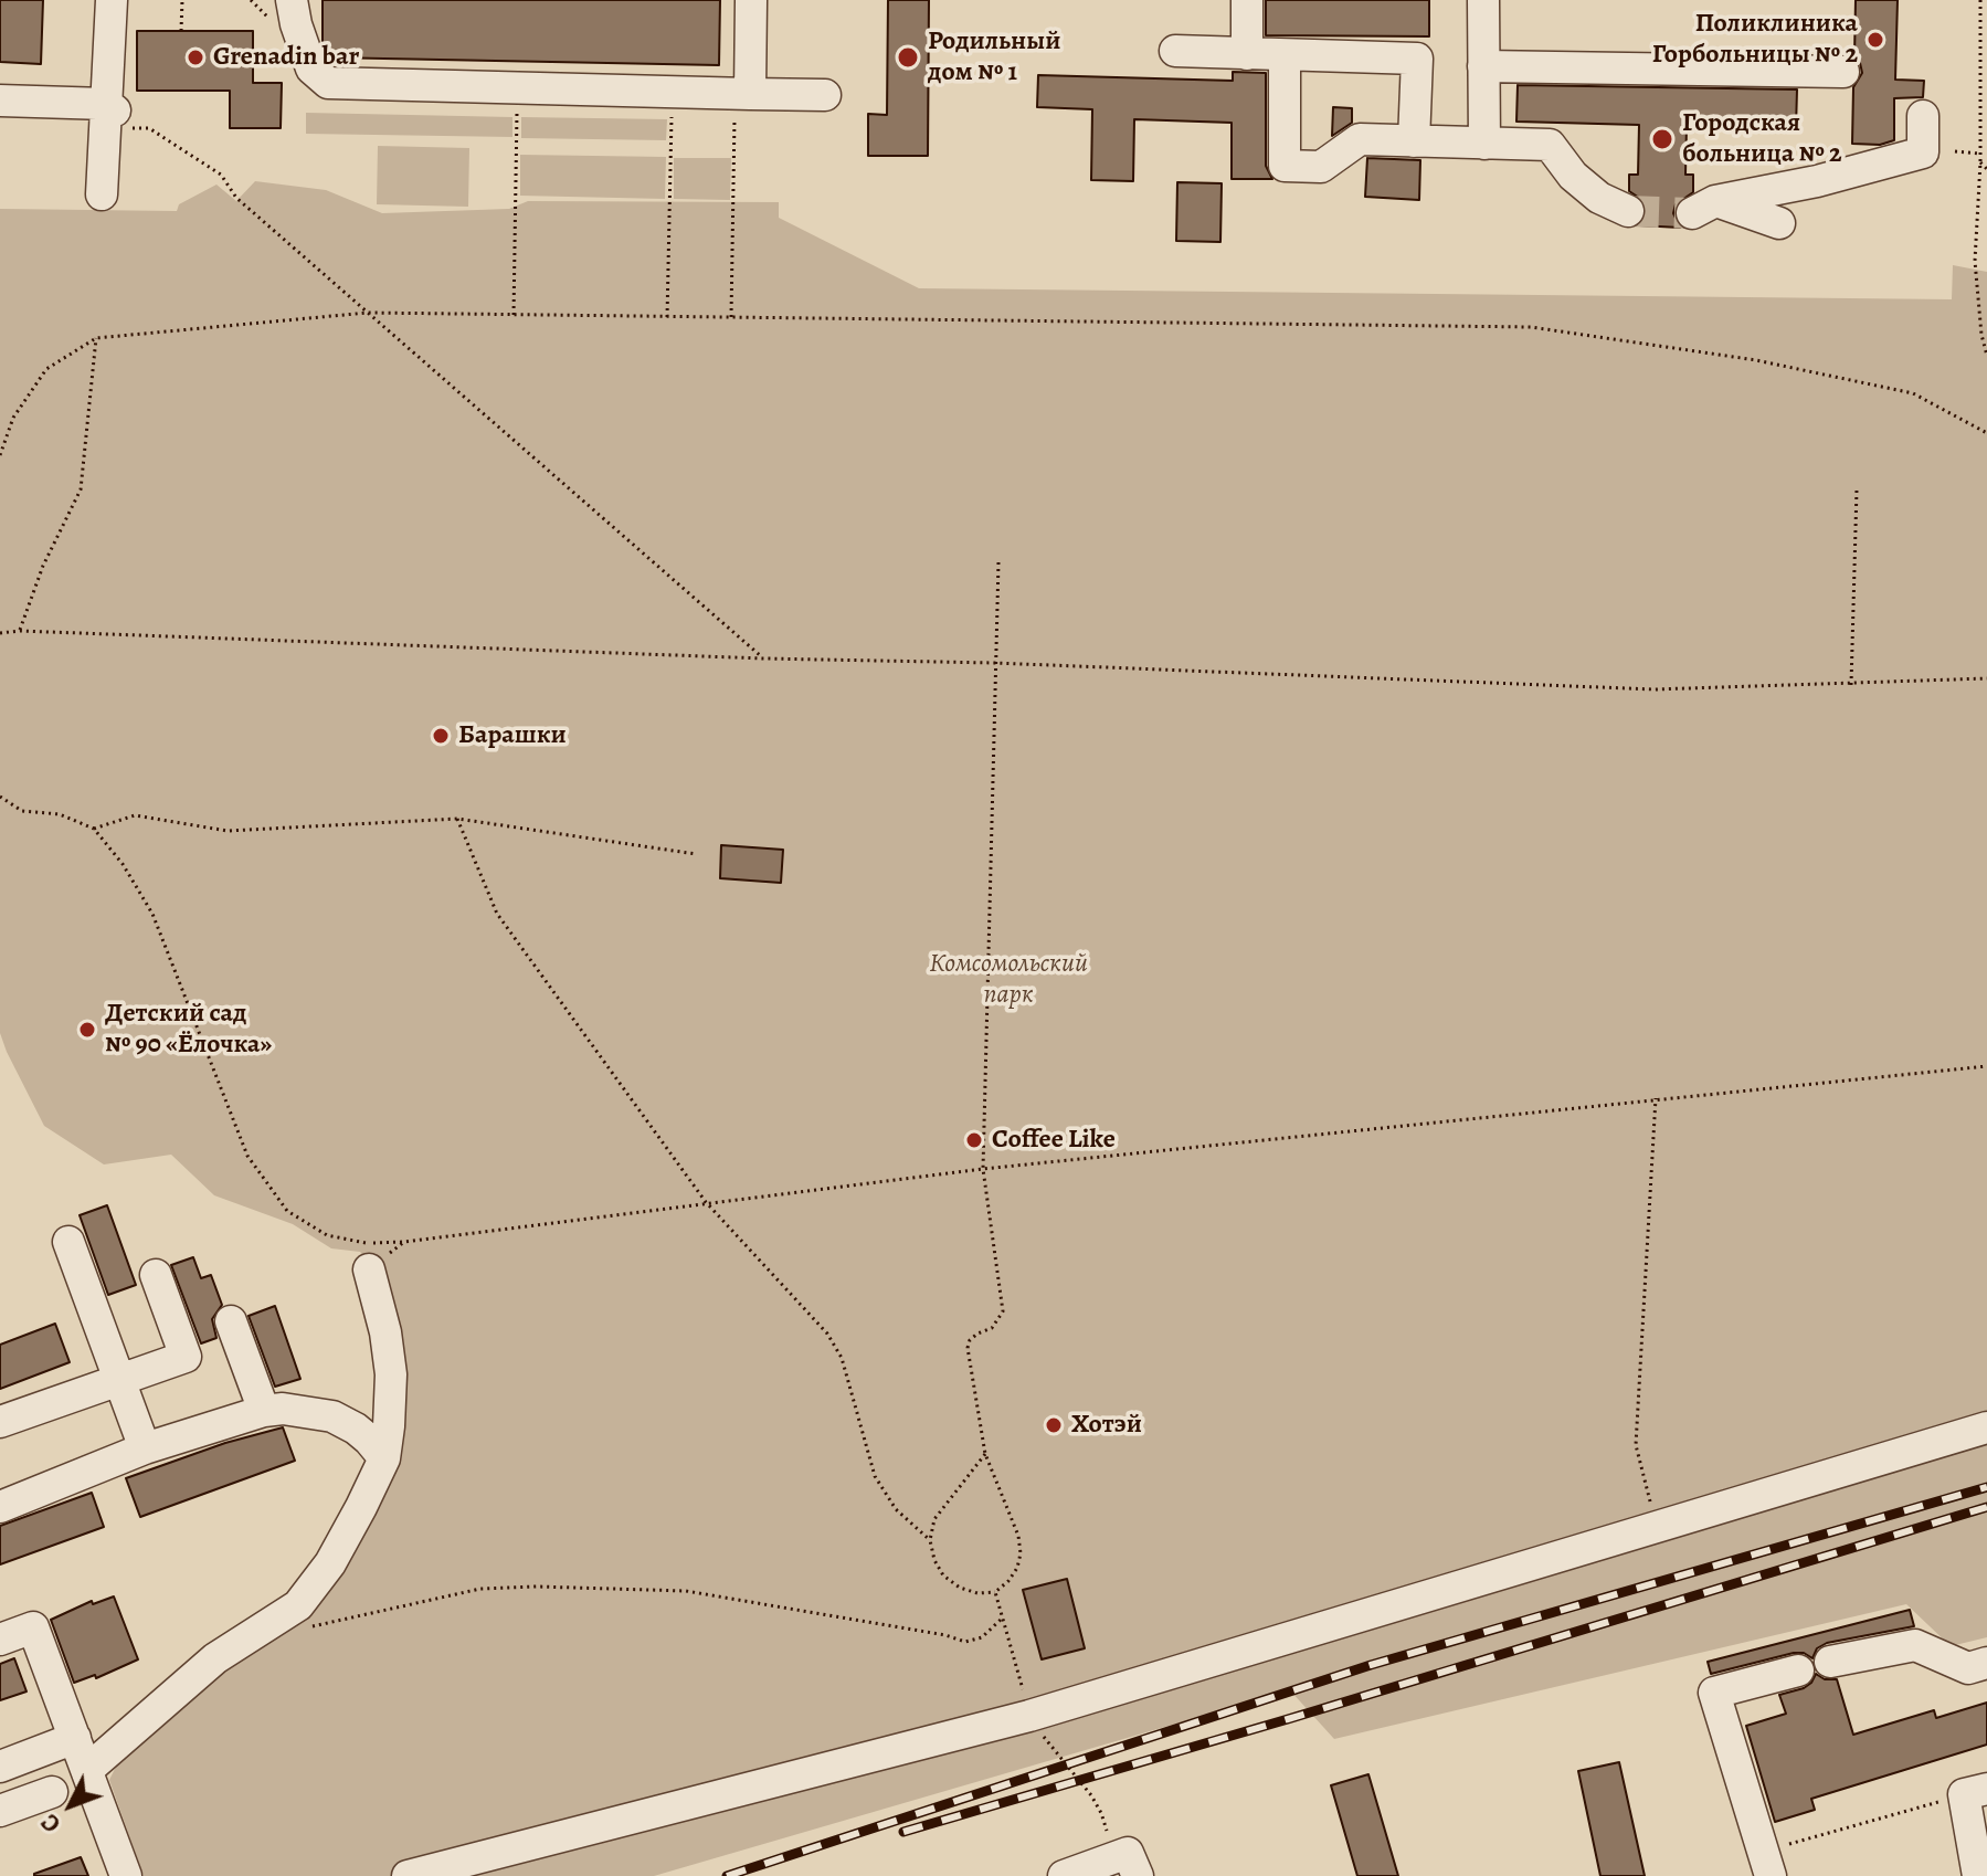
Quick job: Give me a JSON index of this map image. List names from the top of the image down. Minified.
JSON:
{"parks":["Комсомольский парк"],"places":["Поликлиника Горбольницы № 2","Grenadin bar","Родильный дом № 1","Городская больница № 2","Барашки","Детский сад № 90 «Ёлочка»","Coffee Like","Хотэй"],"north":"bottom left"}
